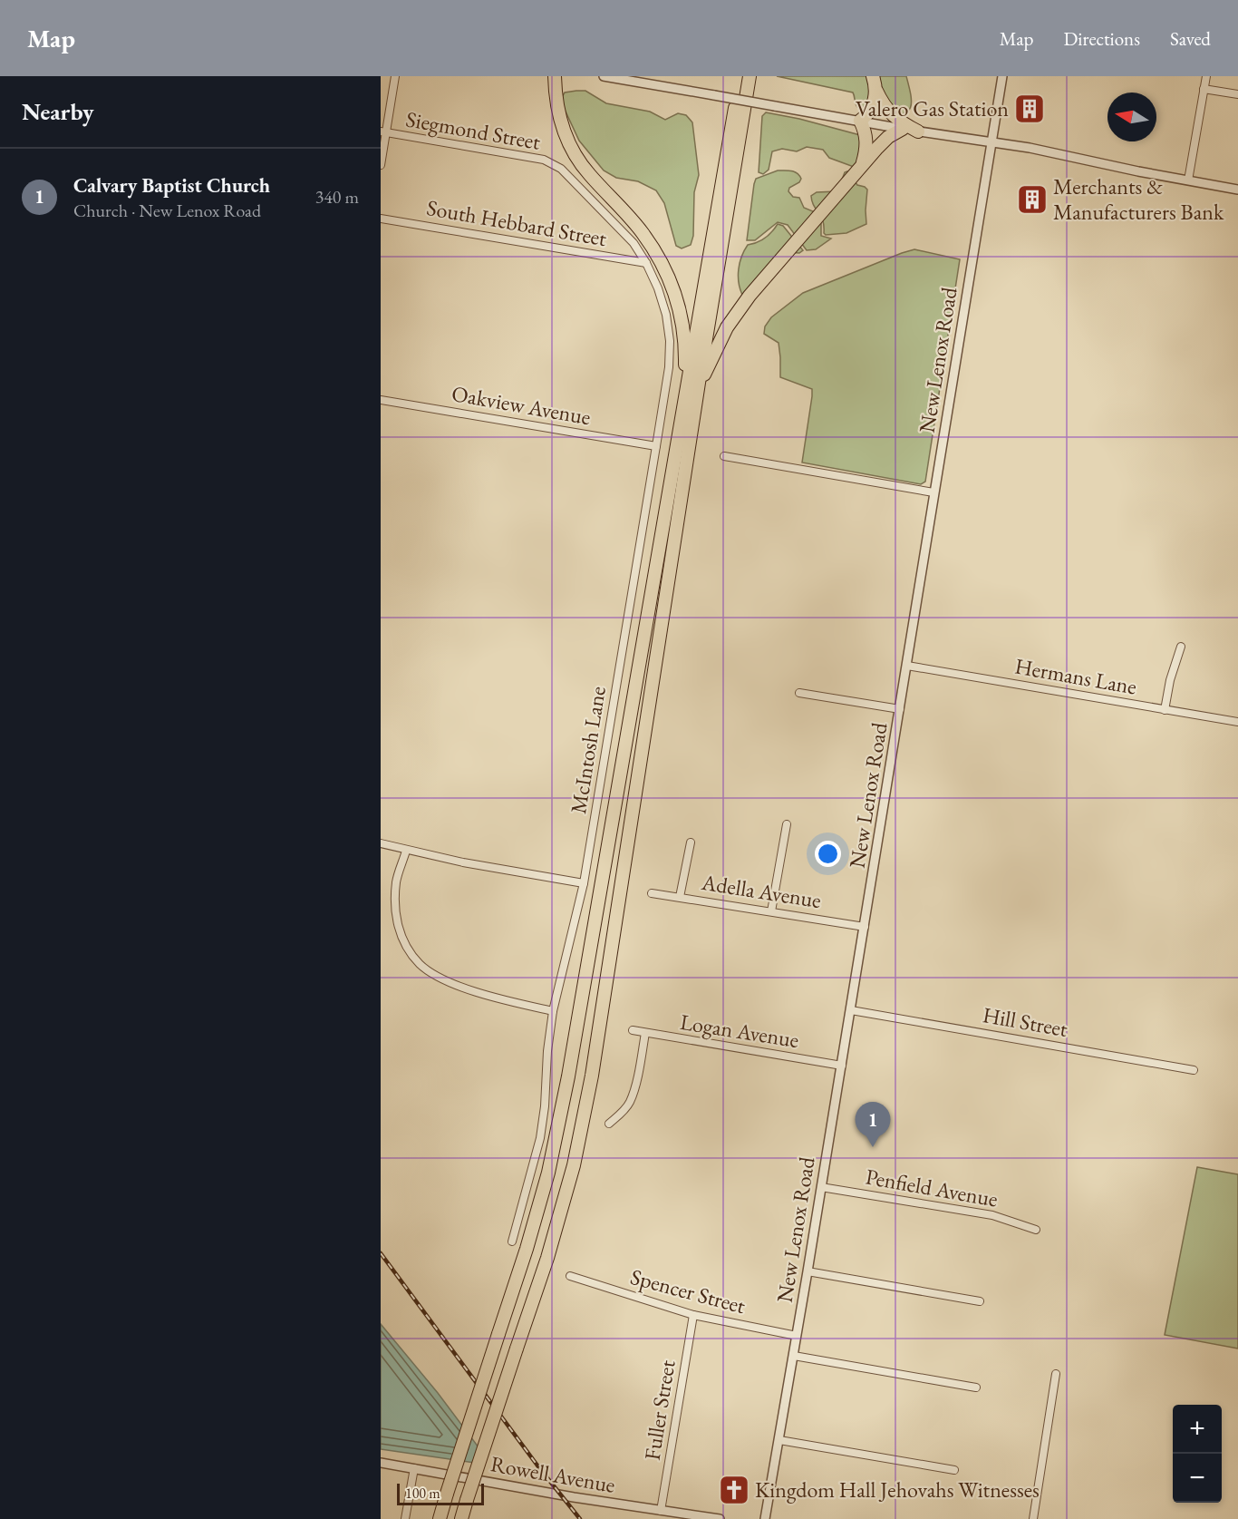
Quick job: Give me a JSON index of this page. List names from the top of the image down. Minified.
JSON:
{"streets":{"street":["Siegmond Street","South Hebbard Street","New Lenox Road","Oakview Avenue","Hermans Lane","McIntosh Lane","Adella Avenue","Hill Street","Logan Avenue","Penfield Avenue","Spencer Street","Fuller Street","Rowell Avenue"]},"crossings":[["Siegmond Street","South Hebbard Street"],["Siegmond Street","McIntosh Lane"],["South Hebbard Street","McIntosh Lane"],["New Lenox Road","Hermans Lane"],["New Lenox Road","Adella Avenue"],["New Lenox Road","Hill Street"],["New Lenox Road","Logan Avenue"],["New Lenox Road","Penfield Avenue"],["New Lenox Road","Spencer Street"],["Oakview Avenue","McIntosh Lane"],["Spencer Street","Fuller Street"],["Fuller Street","Rowell Avenue"]],"places":{"building":["Valero Gas Station","Merchants & Manufacturers Bank"],"church":["Kingdom Hall Jehovahs Witnesses"]},"scale_bar":"100 m","north":"left","page":{"header":"Map","nav":["Map","Directions","Saved"],"heading":"Nearby","list":[{"mark":"1","name":"Calvary Baptist Church","note":"Church · New Lenox Road","value":"340 m"}],"pins":"1","map_buttons":["+","−"],"scale":"100 m"}}
